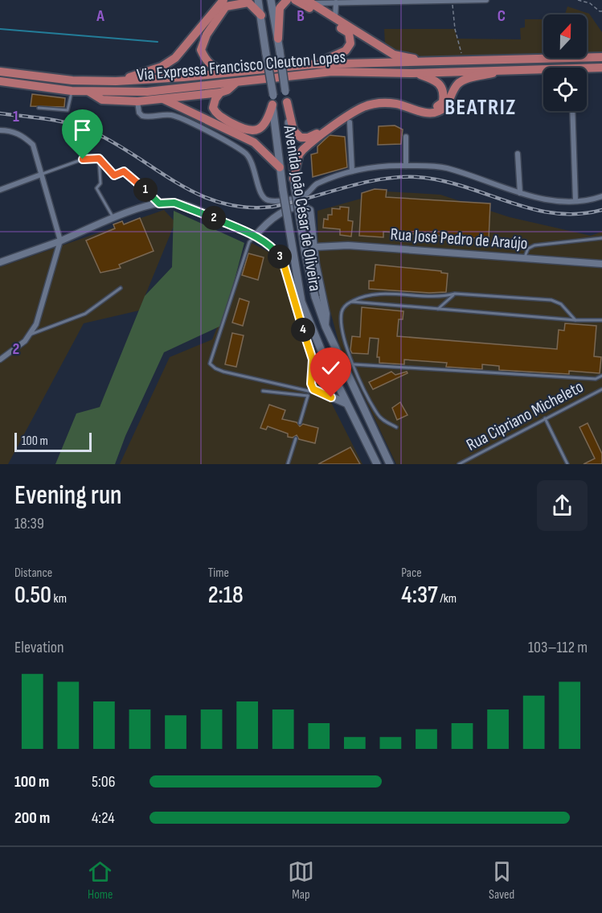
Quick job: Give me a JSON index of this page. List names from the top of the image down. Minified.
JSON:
{"streets":{"highway":["Via Expressa Francisco Cleuton Lopes"],"main road":["Avenida João César de Oliveira"],"street":["Rua José Pedro de Araújo"],"lane":["Rua Cipriano Micheleto"]},"districts":["BEATRIZ"],"scale_bar":"100 m","north":"top","page":{"pins":["1","2","3","4"],"scale":"100 m","heading":["Evening run","18:39"],"stats":[["Distance","0.50 km"],["Time","2:18"],["Pace","4:37 /km"]],"chart":["Elevation","103–112 m"],"list":[{"name":"100 m","note":"5:06"},{"name":"200 m","note":"4:24"}],"tabs":["Home","Map","Saved"]},"grid":{"columns":["A","B","C"],"rows":["1","2"]}}
